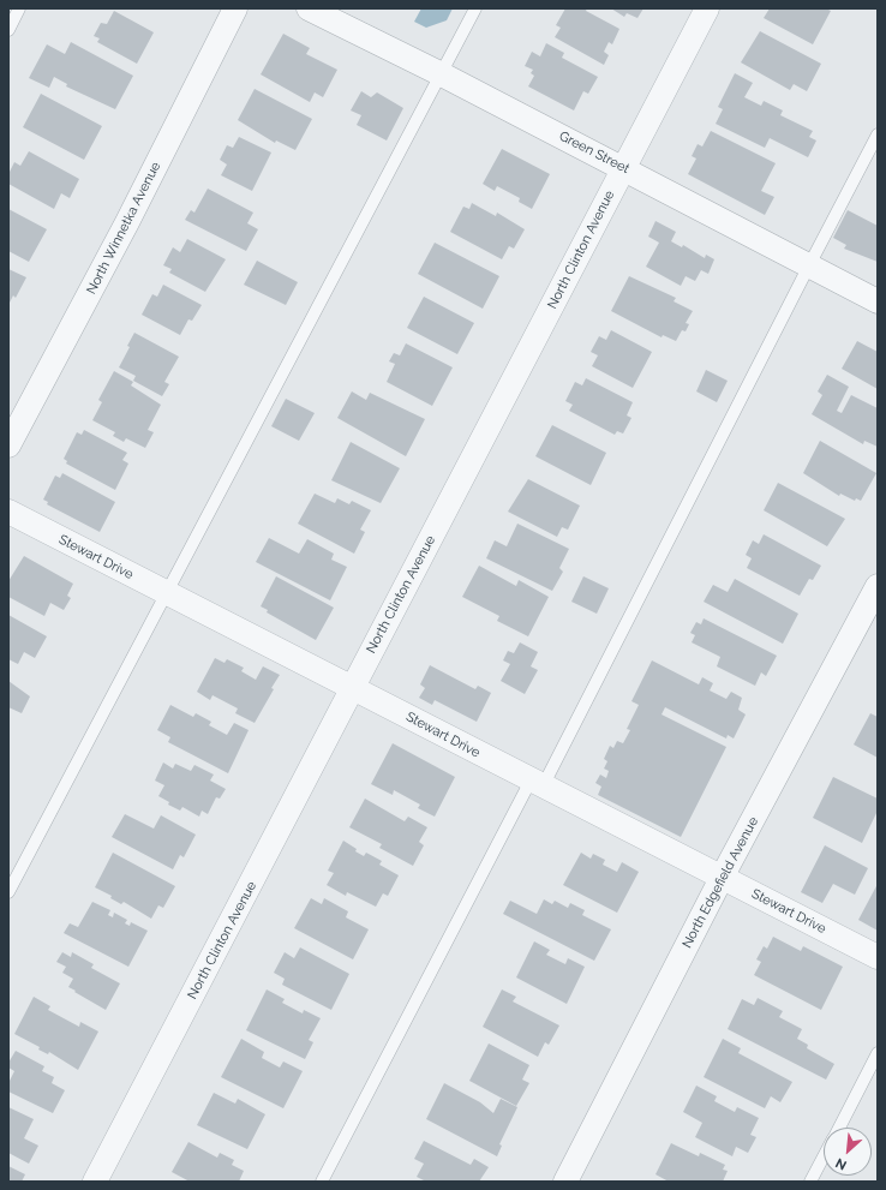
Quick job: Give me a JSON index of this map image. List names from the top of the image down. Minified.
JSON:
{"streets":{"street":["Green Street","North Winnetka Avenue","North Clinton Avenue","Stewart Drive","North Edgefield Avenue"]},"crossings":[["Green Street","North Clinton Avenue"],["North Clinton Avenue","Stewart Drive"],["Stewart Drive","North Edgefield Avenue"]],"north":"bottom left"}
